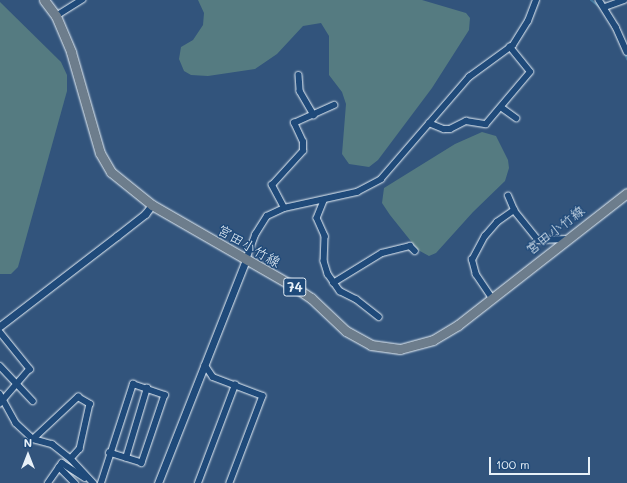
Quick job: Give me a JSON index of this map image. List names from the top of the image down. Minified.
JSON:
{"streets":{"main road":["宮田小竹線","74"]},"scale_bar":"100 m","north":"top"}
